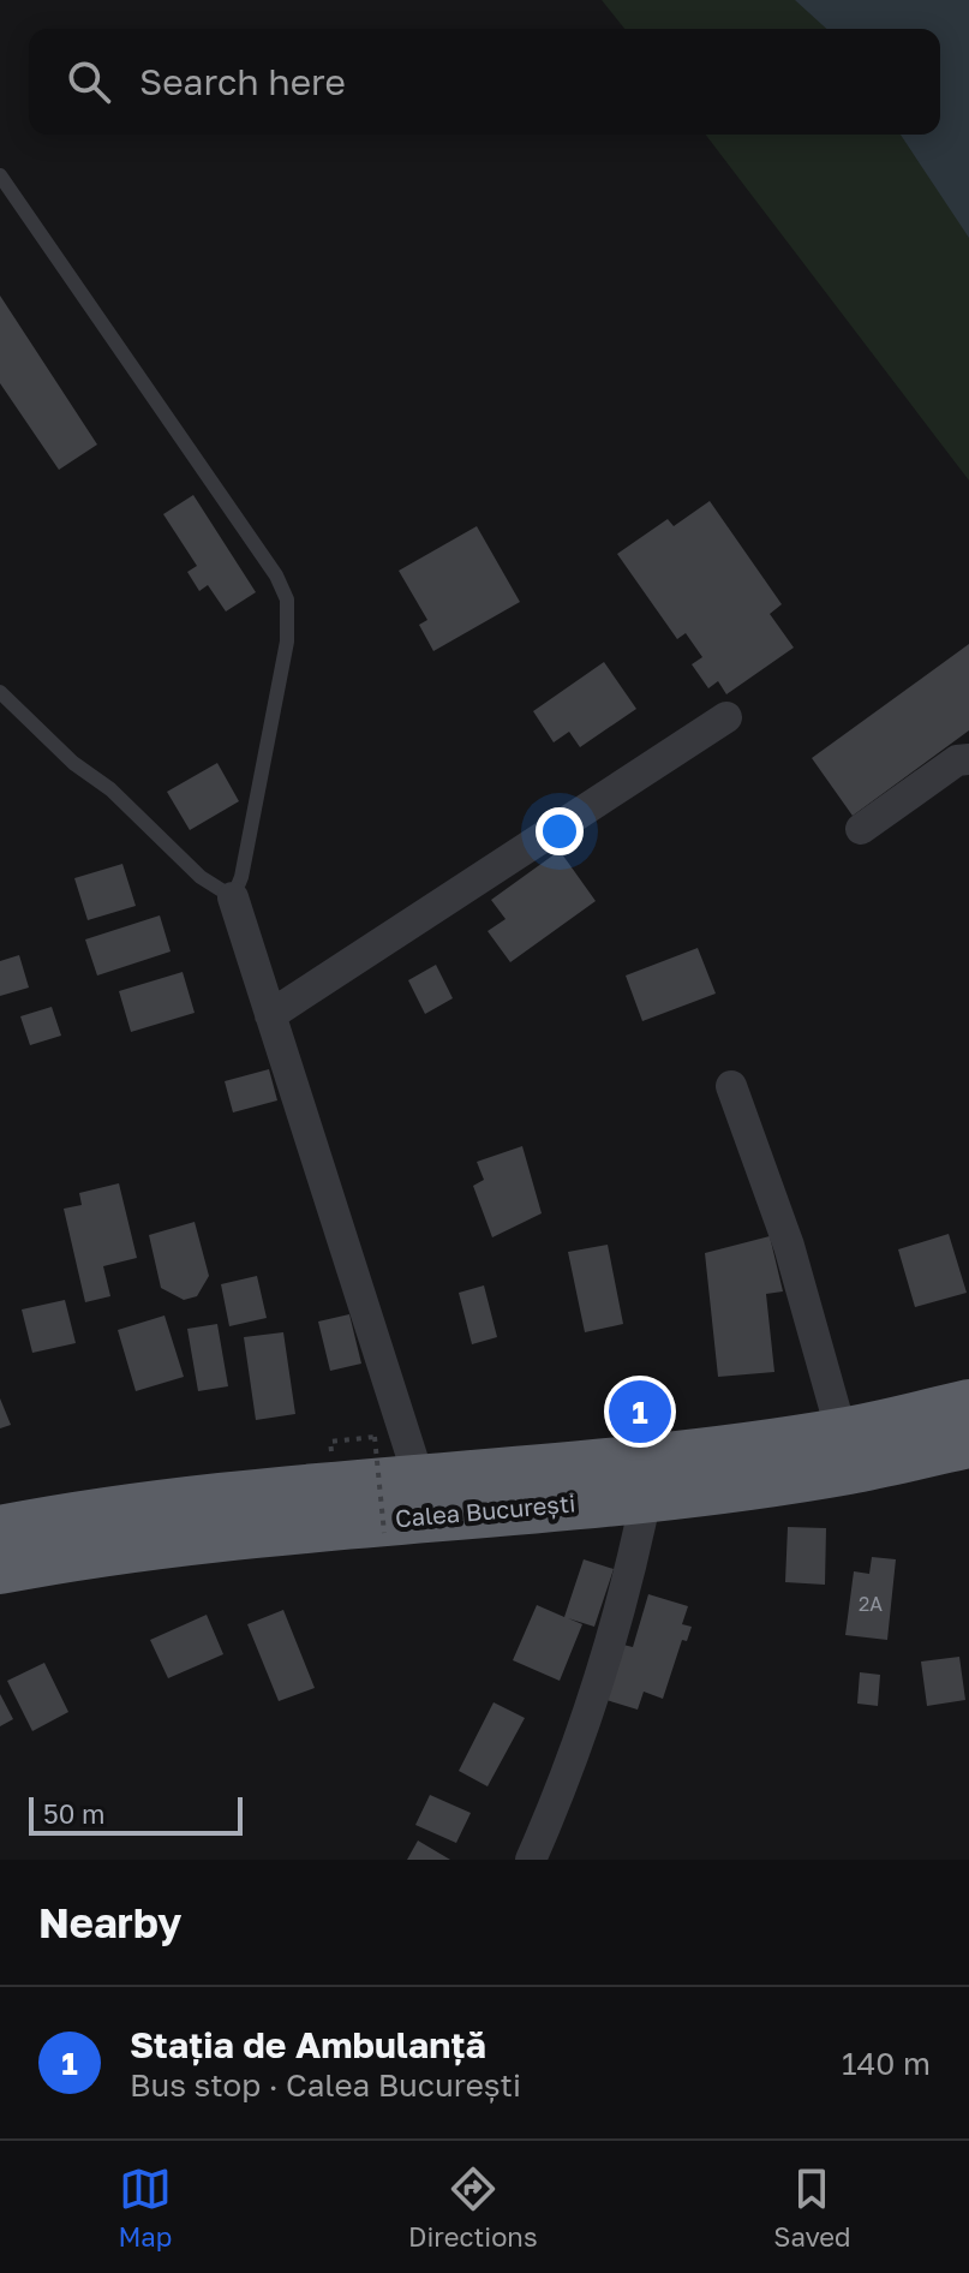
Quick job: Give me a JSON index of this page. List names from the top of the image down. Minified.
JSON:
{"streets":{"highway":["Calea București"]},"house_numbers":["2A"],"scale_bar":"50 m","page":{"search":"Search here","pins":"1","scale":"50 m","heading":"Nearby","list":[{"mark":"1","name":"Stația de Ambulanță","note":"Bus stop · Calea București","value":"140 m"}],"nav":["Map","Directions","Saved"]}}
